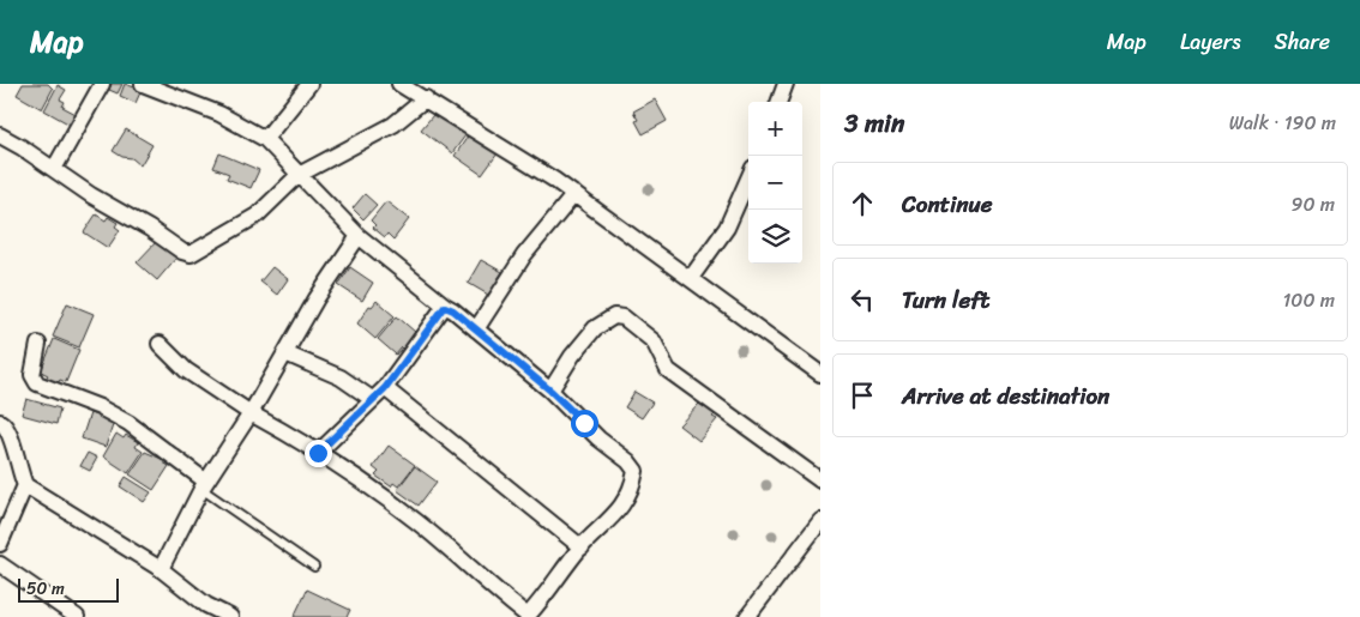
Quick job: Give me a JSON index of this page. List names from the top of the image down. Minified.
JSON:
{"scale_bar":"50 m","page":{"header":"Map","nav":["Map","Layers","Share"],"heading":["3 min","Walk · 190 m"],"map_buttons":["+","−"],"list":[["Continue","90 m"],["Turn left","100 m"],"Arrive at destination"],"scale":"50 m"}}
